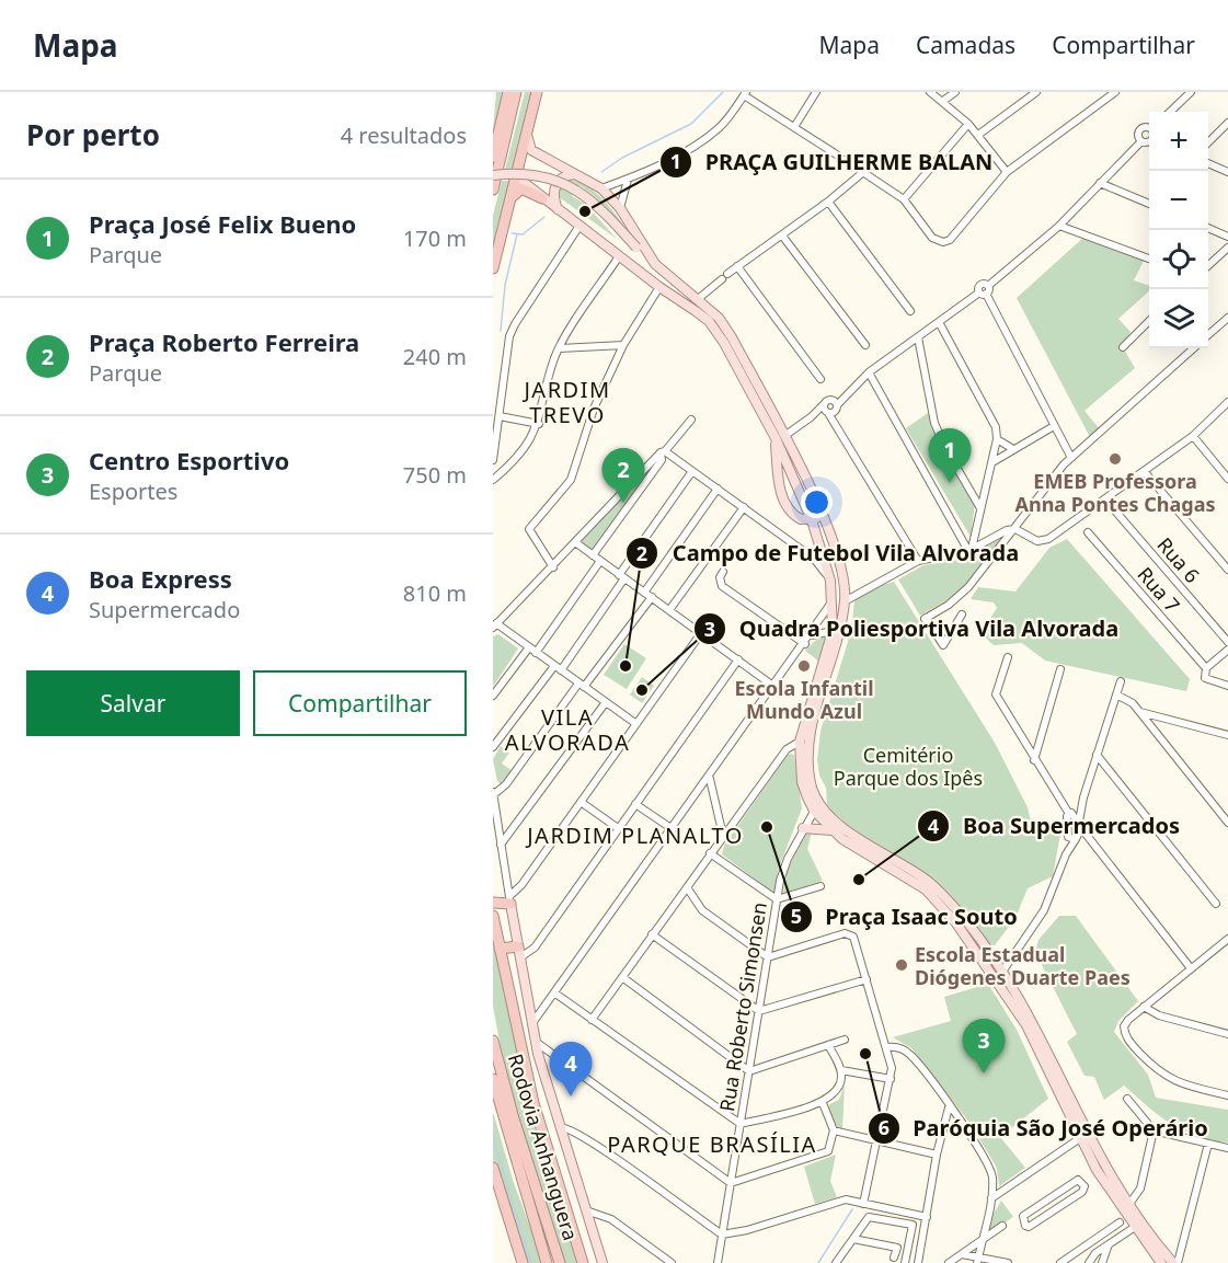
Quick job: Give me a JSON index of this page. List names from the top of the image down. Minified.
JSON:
{"streets":{"highway":["Rodovia Anhanguera"],"street":["Rua 6","Rua 7","Rua Roberto Simonsen"]},"districts":["JARDIM TREVO","VILA ALVORADA","JARDIM PLANALTO","PARQUE BRASÍLIA"],"parks":["Cemitério Parque dos Ipês"],"places":["PRAÇA GUILHERME BALAN","EMEB Professora Anna Pontes Chagas","Campo de Futebol Vila Alvorada","Escola Infantil Mundo Azul","Quadra Poliesportiva Vila Alvorada","Praça Isaac Souto","Boa Supermercados","Escola Estadual Diógenes Duarte Paes","Paróquia São José Operário"],"page":{"header":"Mapa","nav":["Mapa","Camadas","Compartilhar"],"heading":["Por perto","4 resultados"],"map_buttons":["+","−"],"list":[{"mark":"1","name":"Praça José Felix Bueno","note":"Parque","value":"170 m"},{"mark":"2","name":"Praça Roberto Ferreira","note":"Parque","value":"240 m"},{"mark":"3","name":"Centro Esportivo","note":"Esportes","value":"750 m"},{"mark":"4","name":"Boa Express","note":"Supermercado","value":"810 m"}],"pins":["1","2","3","4"],"buttons":["Salvar","Compartilhar"]}}
